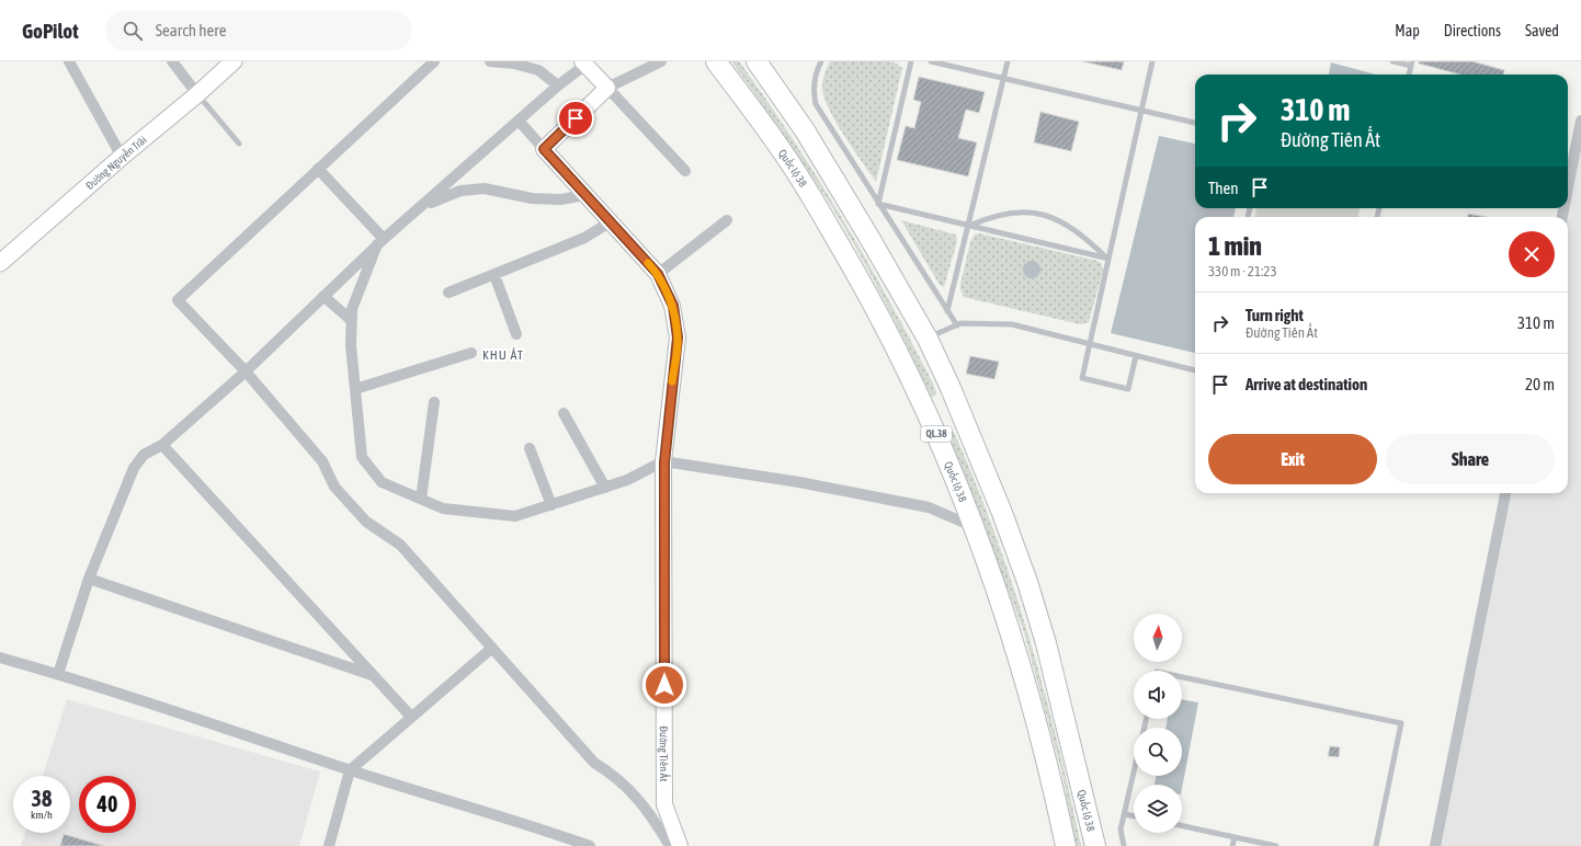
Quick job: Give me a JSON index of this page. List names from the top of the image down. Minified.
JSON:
{"streets":{"highway":["Quốc lộ 38","QL.38"],"main road":["Đường Nguyễn Trãi"],"street":["Đường Tiên Ất"]},"districts":["KHU ẤT"],"north":"top","page":{"header":"GoPilot","search":"Search here","nav":["Map","Directions","Saved"],"turn":["310 m","Đường Tiên Ất"],"then":"Then","heading":["1 min","330 m · 21:23"],"list":[{"name":"Turn right","note":"Đường Tiên Ất","value":"310 m"},{"name":"Arrive at destination","value":"20 m"}],"buttons":["Exit","Share"],"speed":"38 km/h","limit":"40"}}
